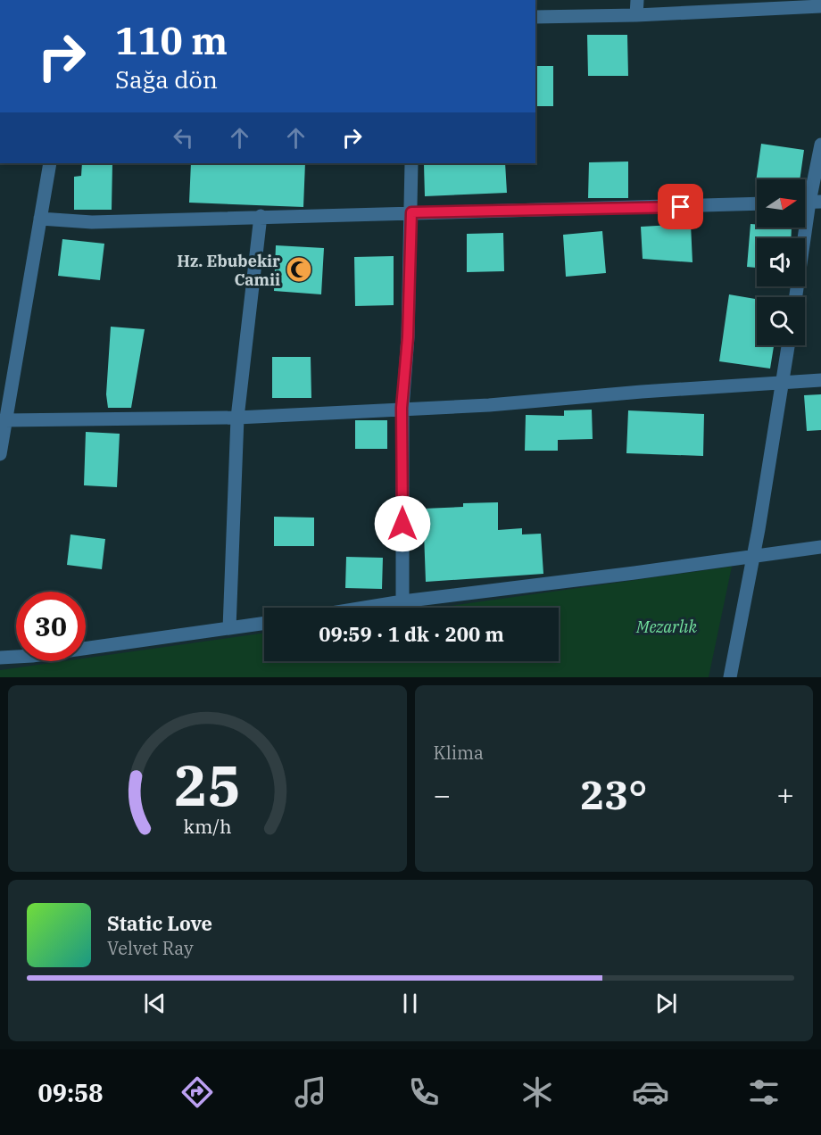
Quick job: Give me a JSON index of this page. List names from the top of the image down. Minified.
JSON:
{"parks":["Mezarlık"],"places":{"mosque":["Hz. Ebubekir Camii"]},"north":"right","page":{"turn":["110 m","Sağa dön"],"limit":"30","trip":"09:59 · 1 dk · 200 m","tile":"Klima","heat":["−","23°","+"],"song":["Static Love","Velvet Ray"],"tabs":"09:58","gauge":["25","km/h"]}}
